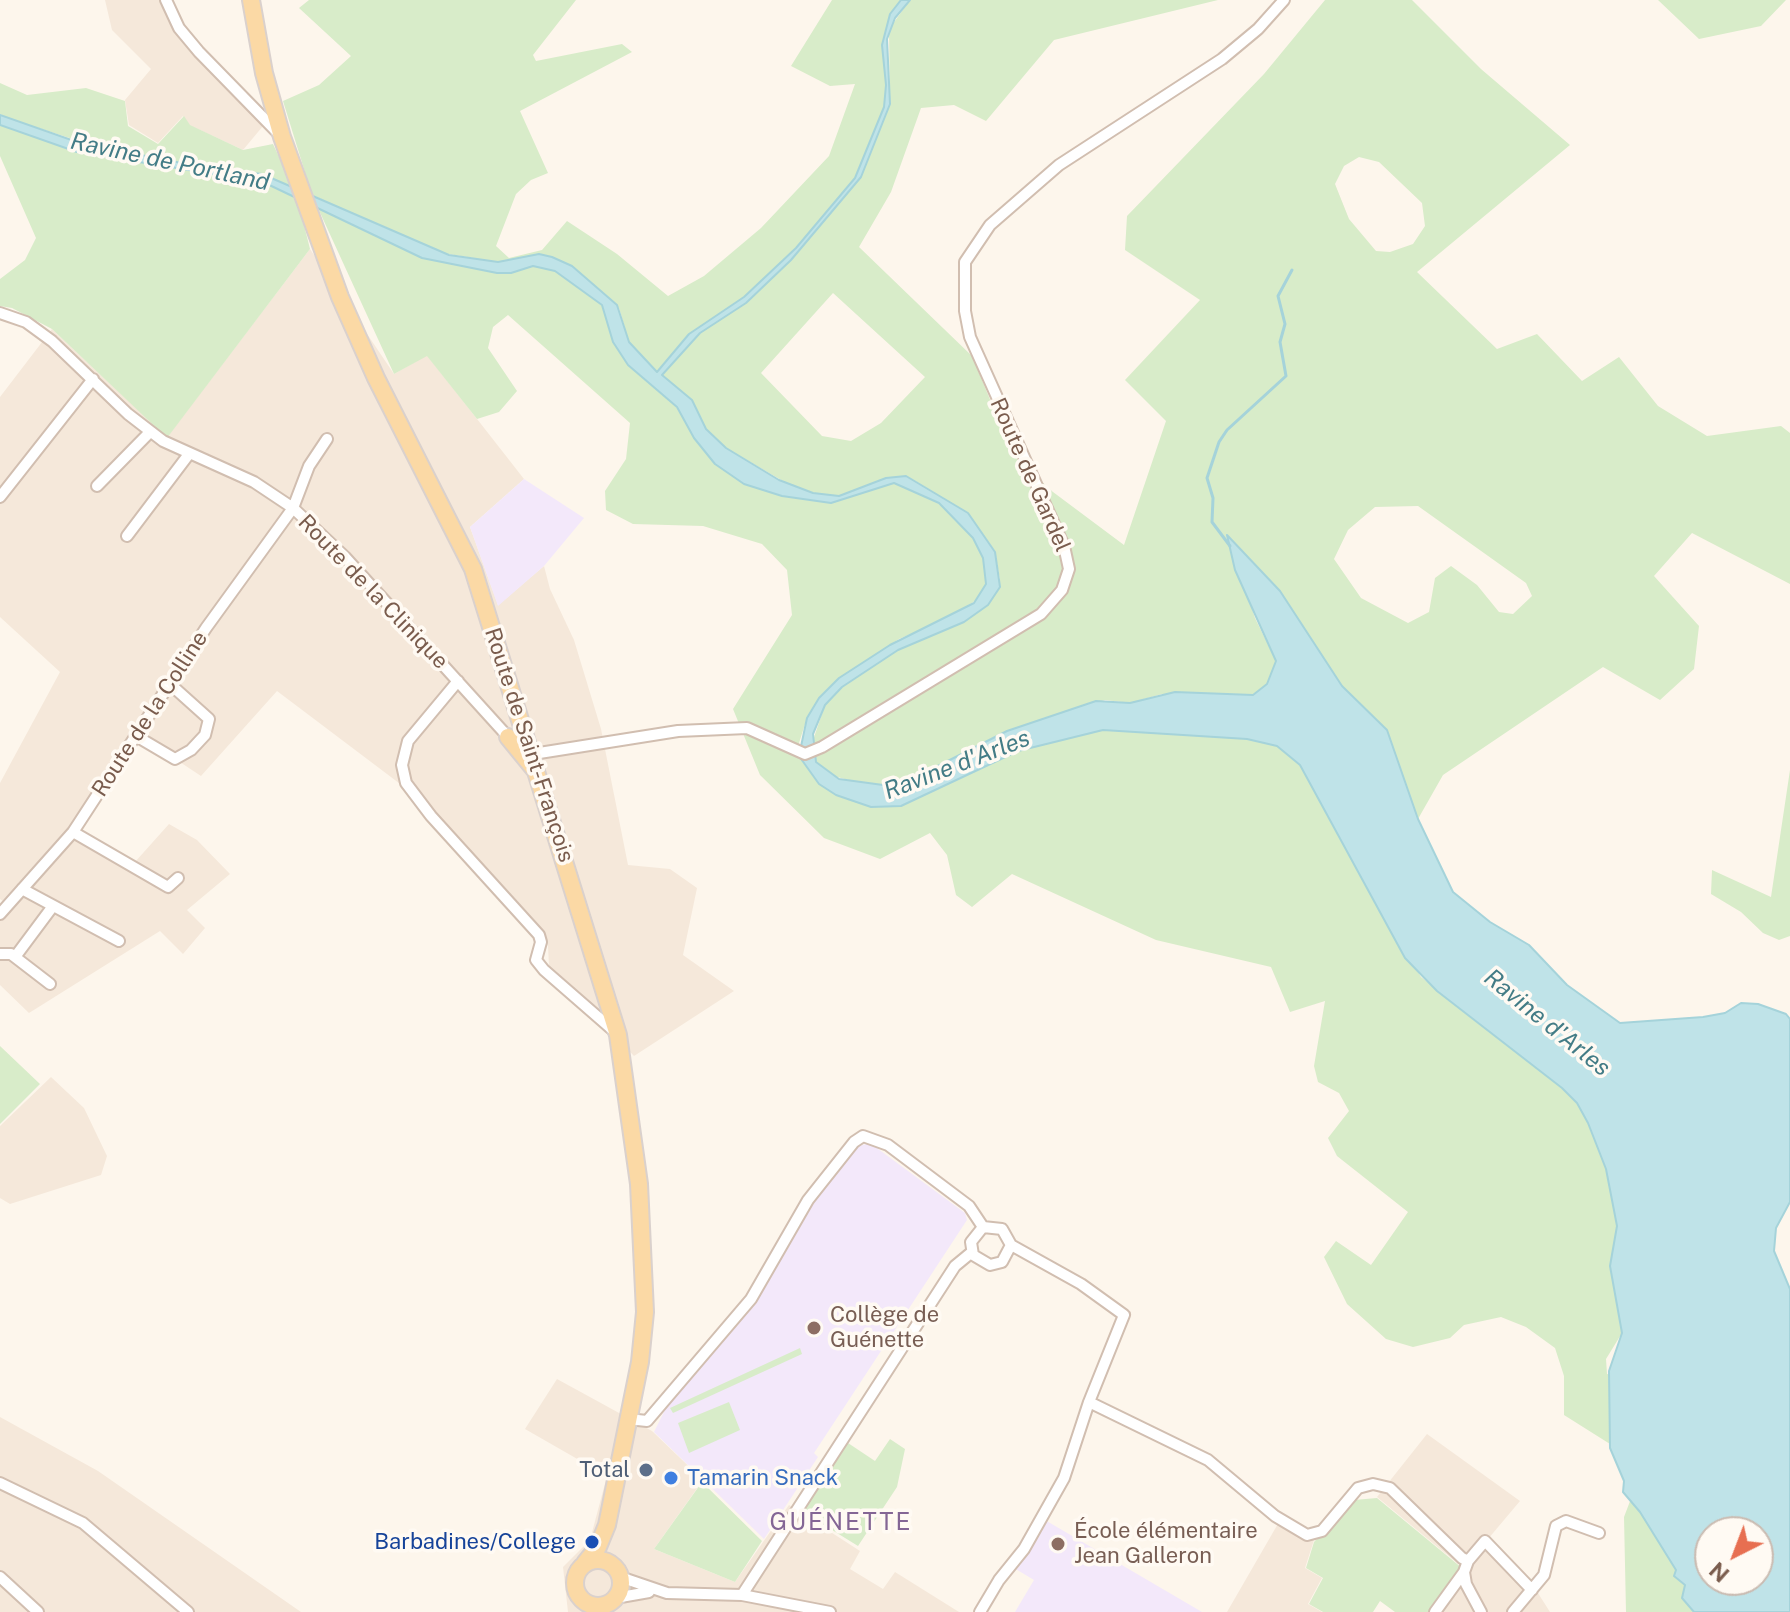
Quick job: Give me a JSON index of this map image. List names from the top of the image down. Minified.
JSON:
{"streets":{"main road":["Route de Saint-François"],"street":["Route de Gardel","Route de la Clinique","Route de la Colline"]},"crossings":[["Route de Gardel","Route de la Clinique"],["Route de Gardel","Route de Saint-François"],["Route de la Clinique","Route de la Colline"],["Route de la Clinique","Route de Saint-François"]],"districts":["GUÉNETTE"],"water":["Ravine de Portland","Ravine d'Arles"],"places":["Collège de Guénette","Total","Tamarin Snack","Barbadines/College","École élémentaire Jean Galleron"],"north":"bottom left"}
